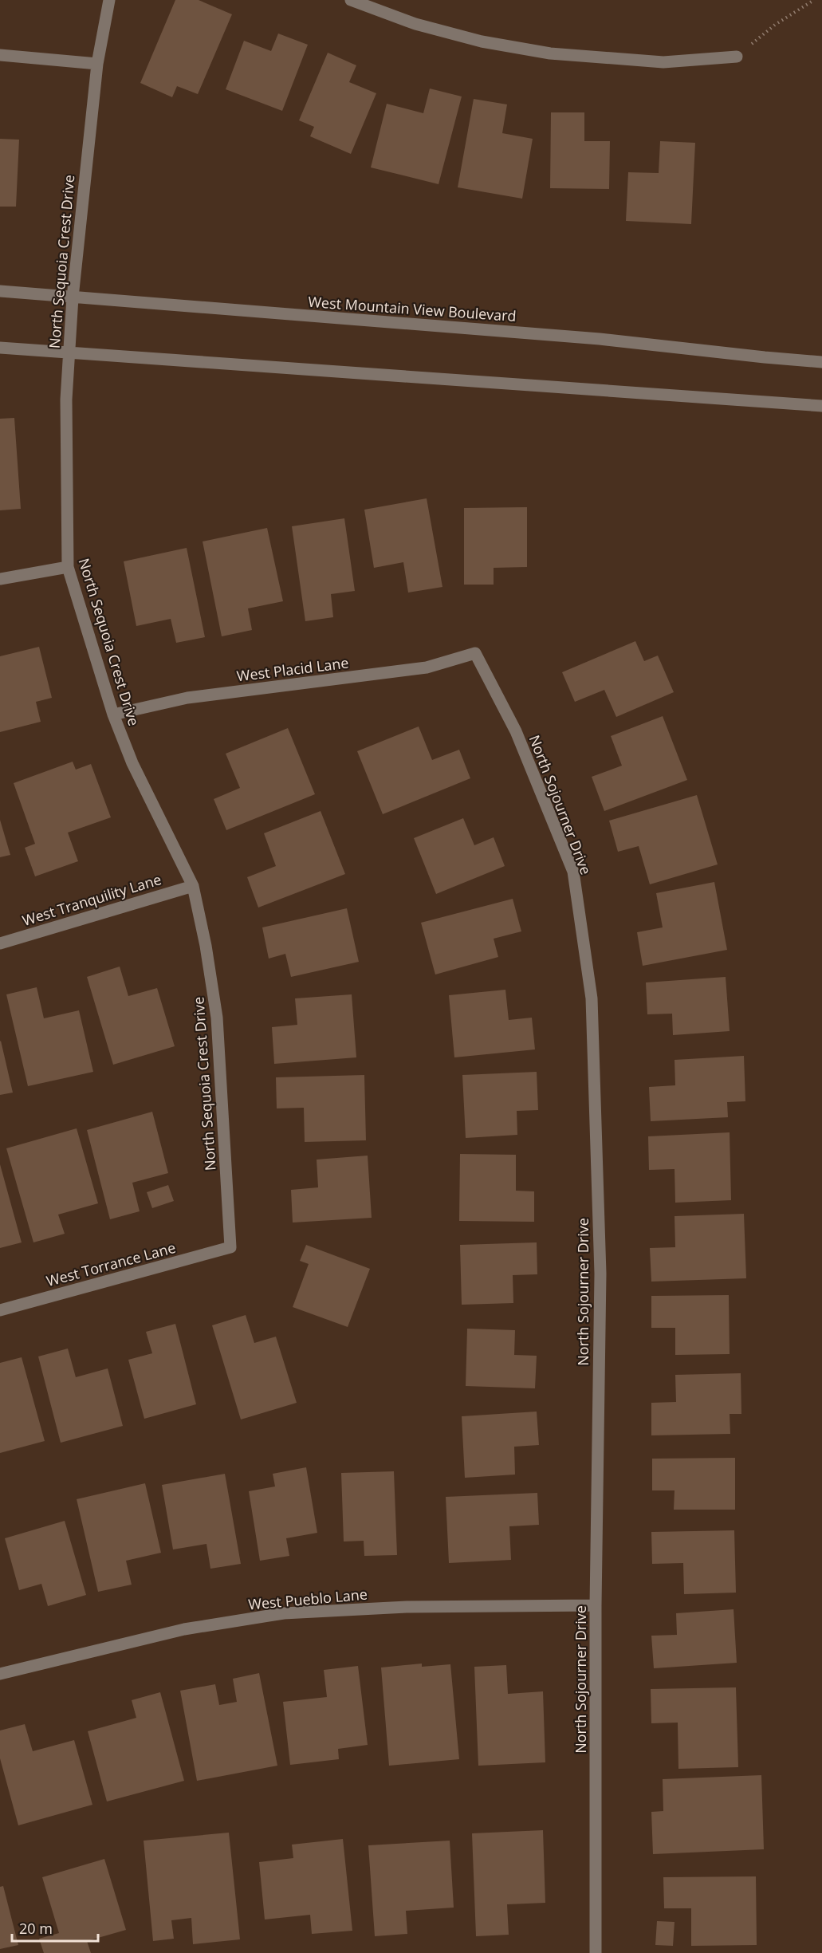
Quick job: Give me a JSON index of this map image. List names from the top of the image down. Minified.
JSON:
{"streets":{"street":["North Sequoia Crest Drive","West Mountain View Boulevard","West Placid Lane","North Sojourner Drive","West Tranquility Lane","West Torrance Lane","West Pueblo Lane"]},"crossings":[["North Sequoia Crest Drive","West Mountain View Boulevard"],["North Sequoia Crest Drive","West Placid Lane"],["North Sequoia Crest Drive","West Tranquility Lane"],["North Sequoia Crest Drive","West Torrance Lane"],["West Placid Lane","North Sojourner Drive"],["North Sojourner Drive","West Pueblo Lane"]],"scale_bar":"20 m"}
